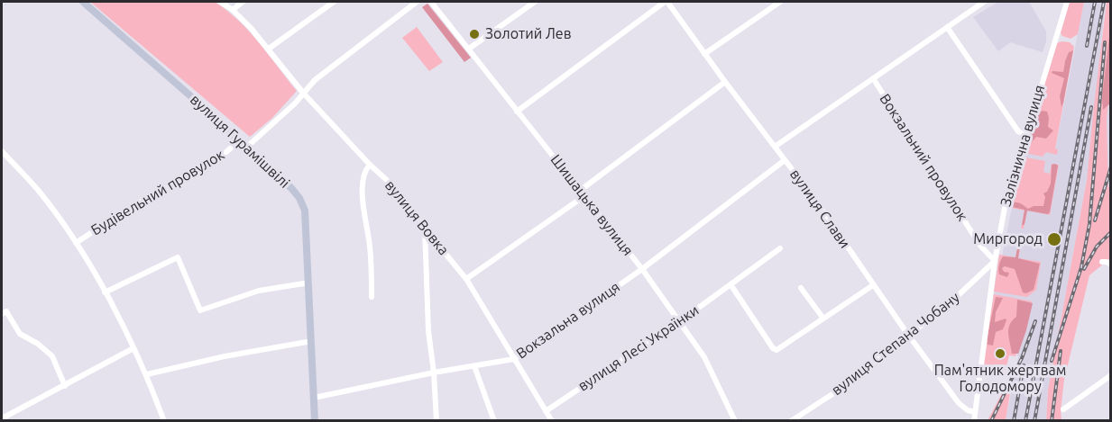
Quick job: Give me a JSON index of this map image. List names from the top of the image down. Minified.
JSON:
{"streets":{"main road":["вулиця Гурамішвілі"],"street":["Залізнична вулиця","Вокзальний провулок","Будівельний провулок","Шишацька вулиця","вулиця Слави","вулиця Вовка","Вокзальна вулиця","вулиця Степана Чобану","вулиця Лесі Українки"]},"crossings":[["вулиця Гурамішвілі","Будівельний провулок"],["вулиця Гурамішвілі","Вокзальна вулиця"],["Залізнична вулиця","Вокзальний провулок"],["Залізнична вулиця","вулиця Слави"],["Залізнична вулиця","вулиця Степана Чобану"],["Вокзальний провулок","вулиця Степана Чобану"],["Шишацька вулиця","Вокзальна вулиця"],["Шишацька вулиця","вулиця Лесі Українки"],["вулиця Слави","Вокзальна вулиця"],["вулиця Слави","вулиця Степана Чобану"],["вулиця Вовка","Вокзальна вулиця"],["вулиця Вовка","вулиця Лесі Українки"]],"places":["Золотий Лев","Миргород","Пам'ятник жертвам Голодомору"]}
